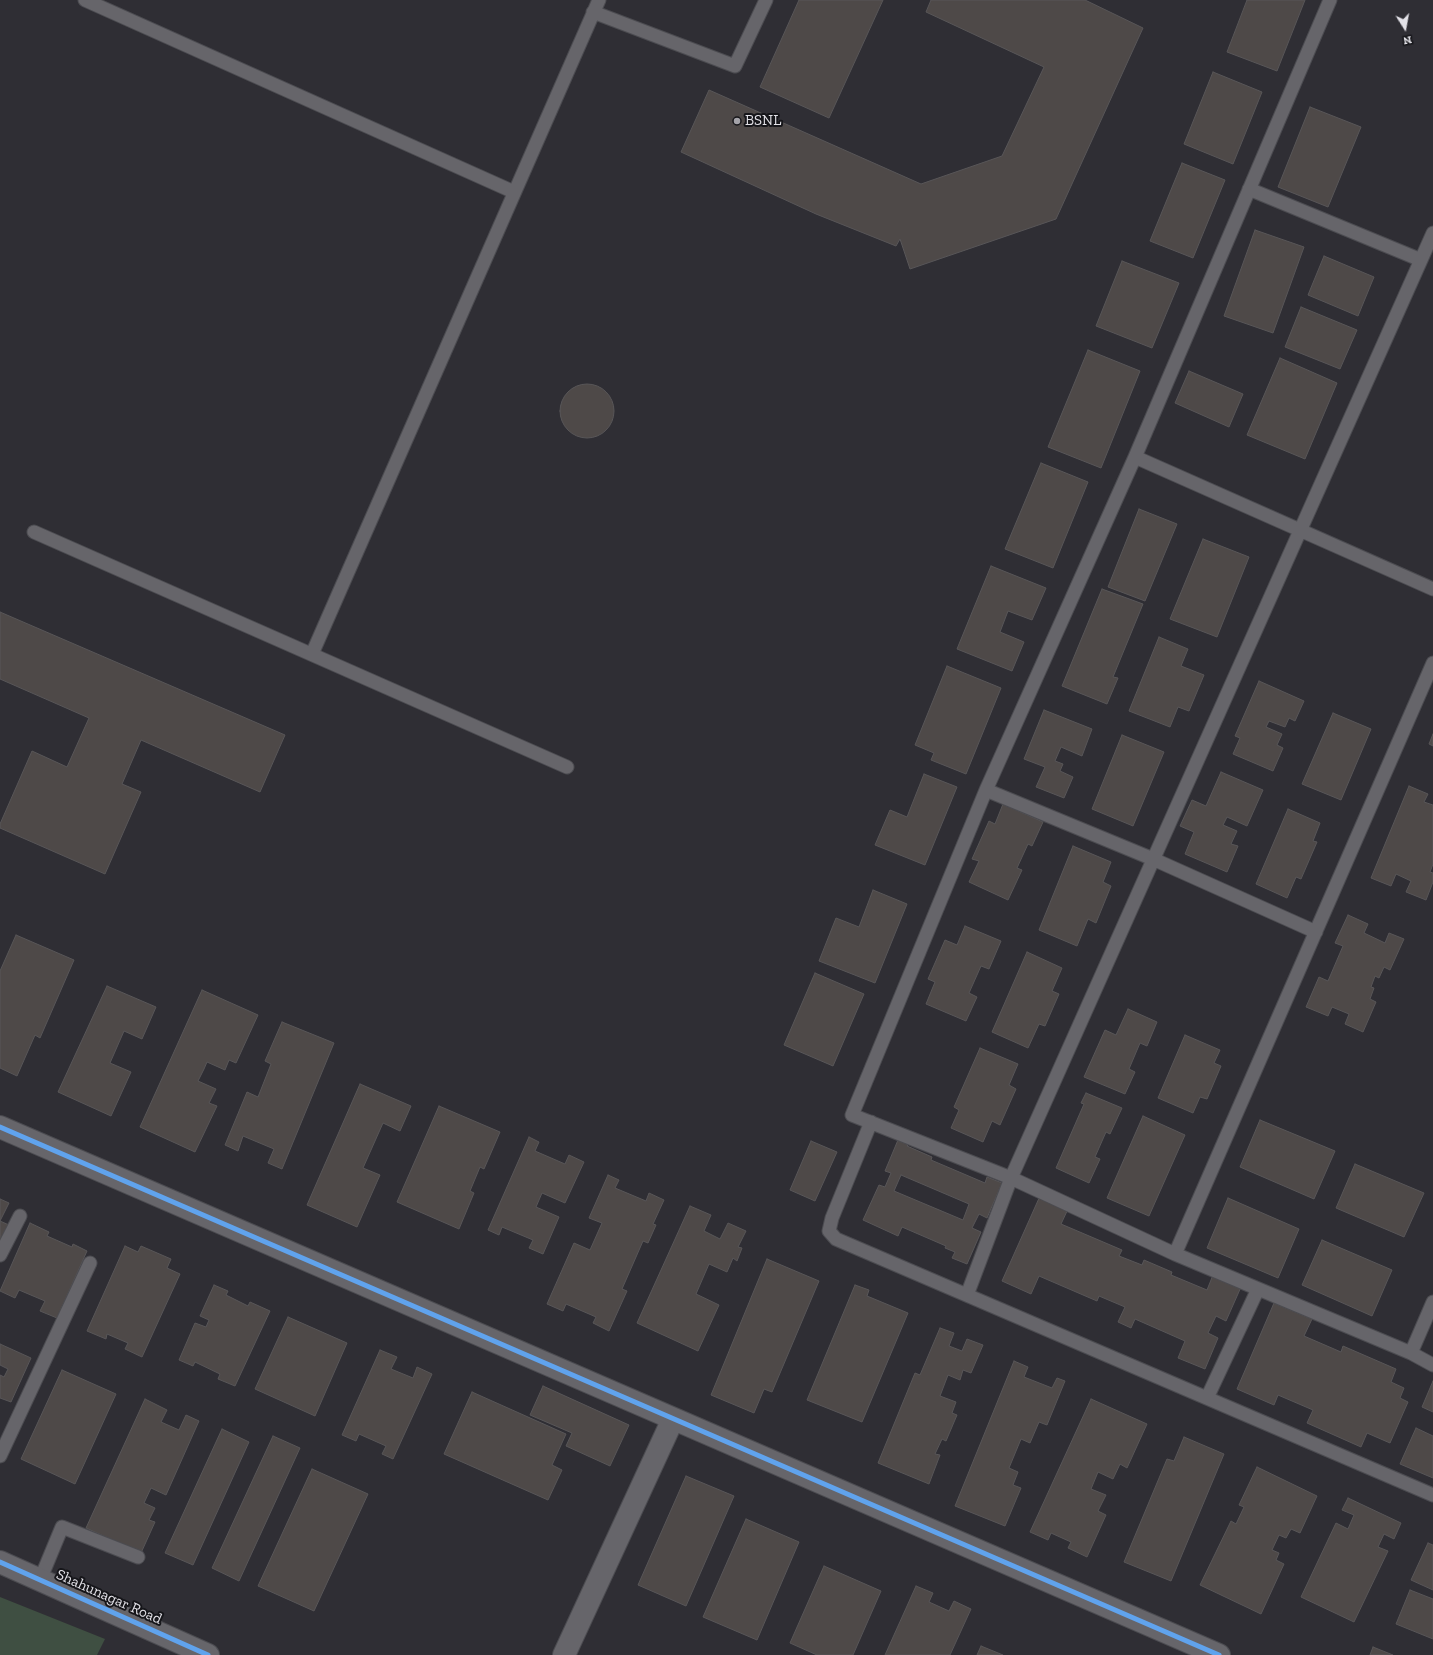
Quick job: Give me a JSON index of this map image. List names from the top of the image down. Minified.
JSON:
{"streets":{"street":["Shahunagar Road"]},"places":["BSNL"],"north":"bottom"}
